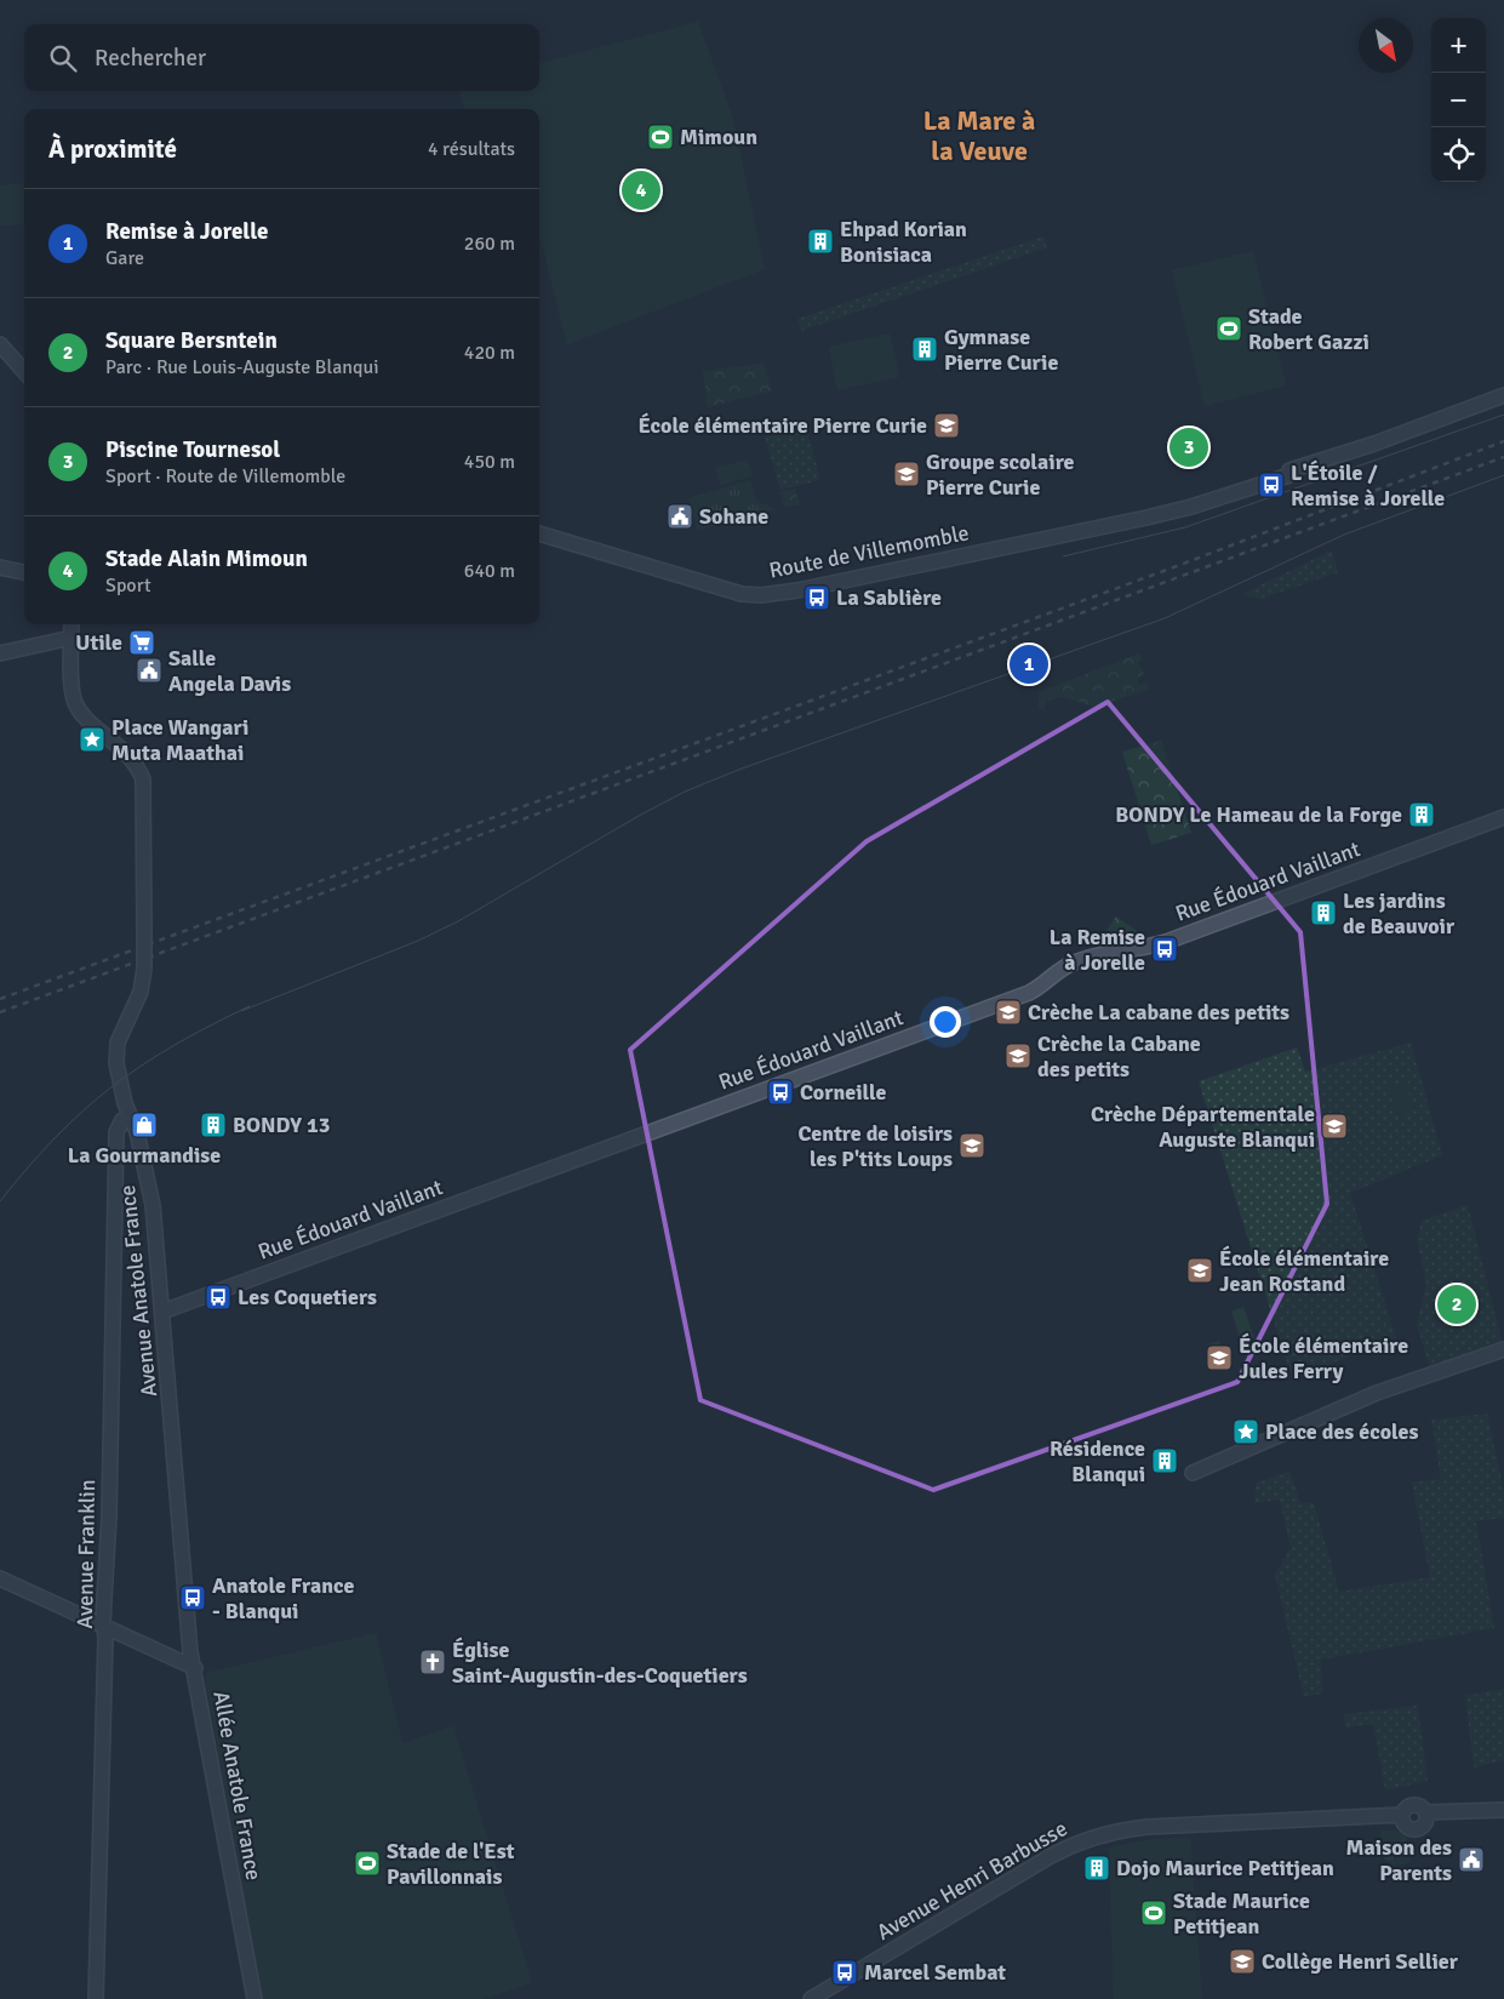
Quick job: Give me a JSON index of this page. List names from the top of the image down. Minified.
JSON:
{"streets":{"street":["Route de Villemomble","Rue Édouard Vaillant","Avenue Anatole France","Avenue Franklin","Allée Anatole France","Avenue Henri Barbusse"]},"crossings":[["Rue Édouard Vaillant","Avenue Anatole France"],["Avenue Anatole France","Avenue Franklin"],["Avenue Anatole France","Allée Anatole France"]],"districts":["La Mare à la Veuve"],"places":{"sports":["Mimoun","Stade Robert Gazzi","Stade de l'Est Pavillonnais","Stade Maurice Petitjean"],"building":["Ehpad Korian Bonisiaca","Gymnase Pierre Curie","BONDY Le Hameau de la Forge","Les jardins de Beauvoir","BONDY 13","Résidence Blanqui","Dojo Maurice Petitjean"],"school or university":["École élémentaire Pierre Curie","Groupe scolaire Pierre Curie","Crèche La cabane des petits","Crèche la Cabane des petits","Crèche Départementale Auguste Blanqui","Centre de loisirs les P'tits Loups","École élémentaire Jean Rostand","École élémentaire Jules Ferry","Collège Henri Sellier"],"bus stop":["L'Étoile / Remise à Jorelle","La Sablière","La Remise à Jorelle","Corneille","Les Coquetiers","Anatole France - Blanqui","Marcel Sembat"],"public building":["Sohane","Salle Angela Davis","Maison des Parents"],"supermarket":["Utile"],"place":["Place Wangari Muta Maathai","Place des écoles"],"shop":["La Gourmandise"],"church":["Église Saint-Augustin-des-Coquetiers"]},"north":"bottom right","page":{"map_buttons":["+","−"],"search":"Rechercher","heading":["À proximité","4 résultats"],"pins":["4","3","1","2"],"list":[{"mark":"1","name":"Remise à Jorelle","note":"Gare","value":"260 m"},{"mark":"2","name":"Square Bersntein","note":"Parc · Rue Louis-Auguste Blanqui","value":"420 m"},{"mark":"3","name":"Piscine Tournesol","note":"Sport · Route de Villemomble","value":"450 m"},{"mark":"4","name":"Stade Alain Mimoun","note":"Sport","value":"640 m"}]}}
